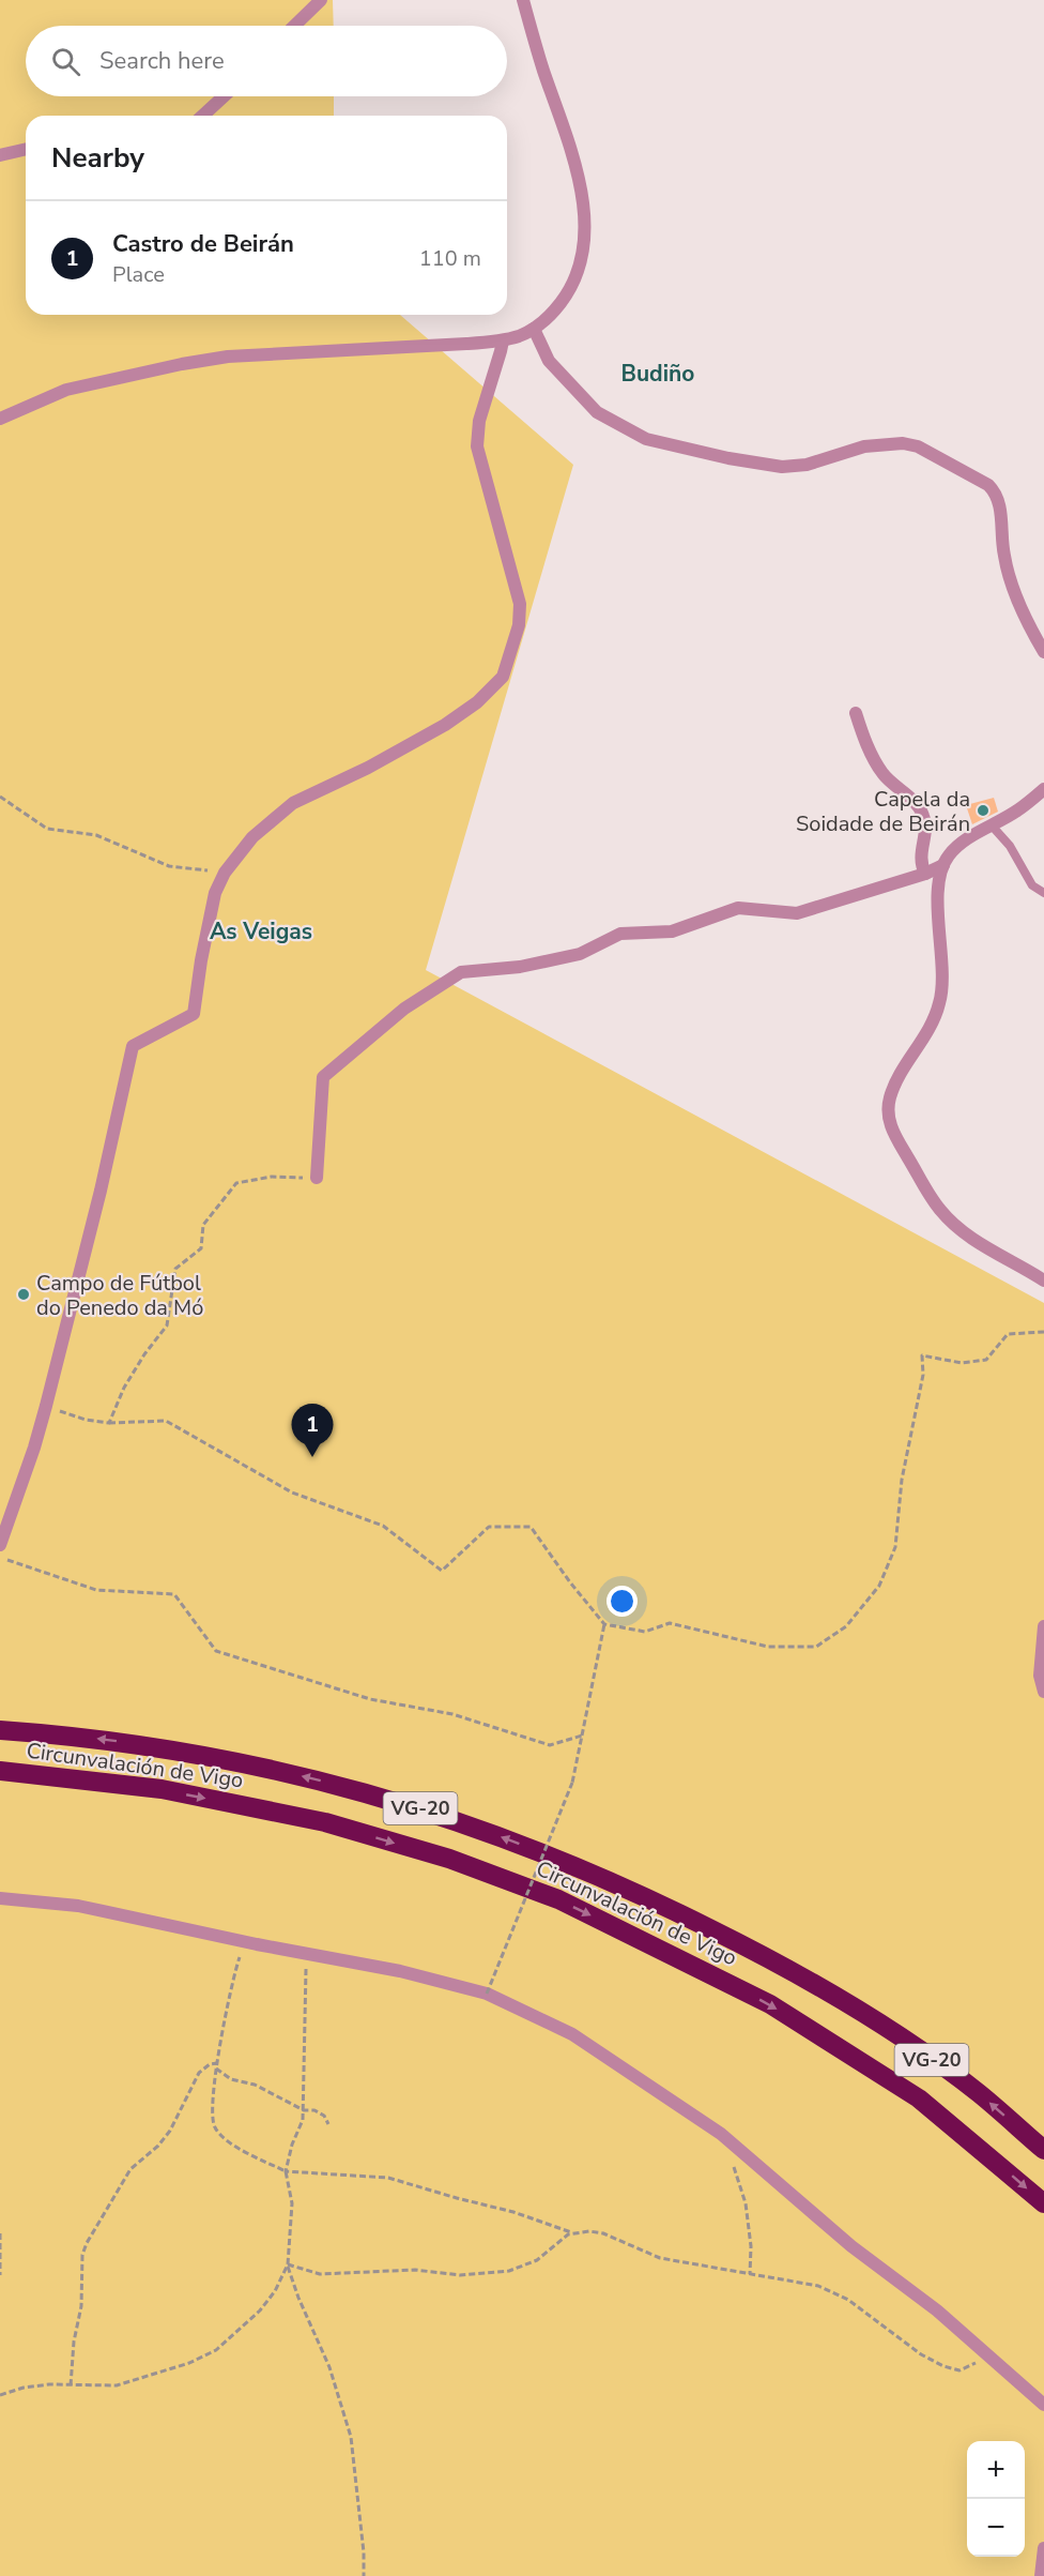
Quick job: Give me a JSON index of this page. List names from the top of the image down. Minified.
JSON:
{"streets":{"highway":["Circunvalación de Vigo","VG-20"]},"districts":["Budiño","As Veigas"],"places":["Capela da Soidade de Beirán","Campo de Fútbol do Penedo da Mó"],"page":{"search":"Search here","heading":"Nearby","list":[{"mark":"1","name":"Castro de Beirán","note":"Place","value":"110 m"}],"pins":"1","map_buttons":["+","−"]}}
